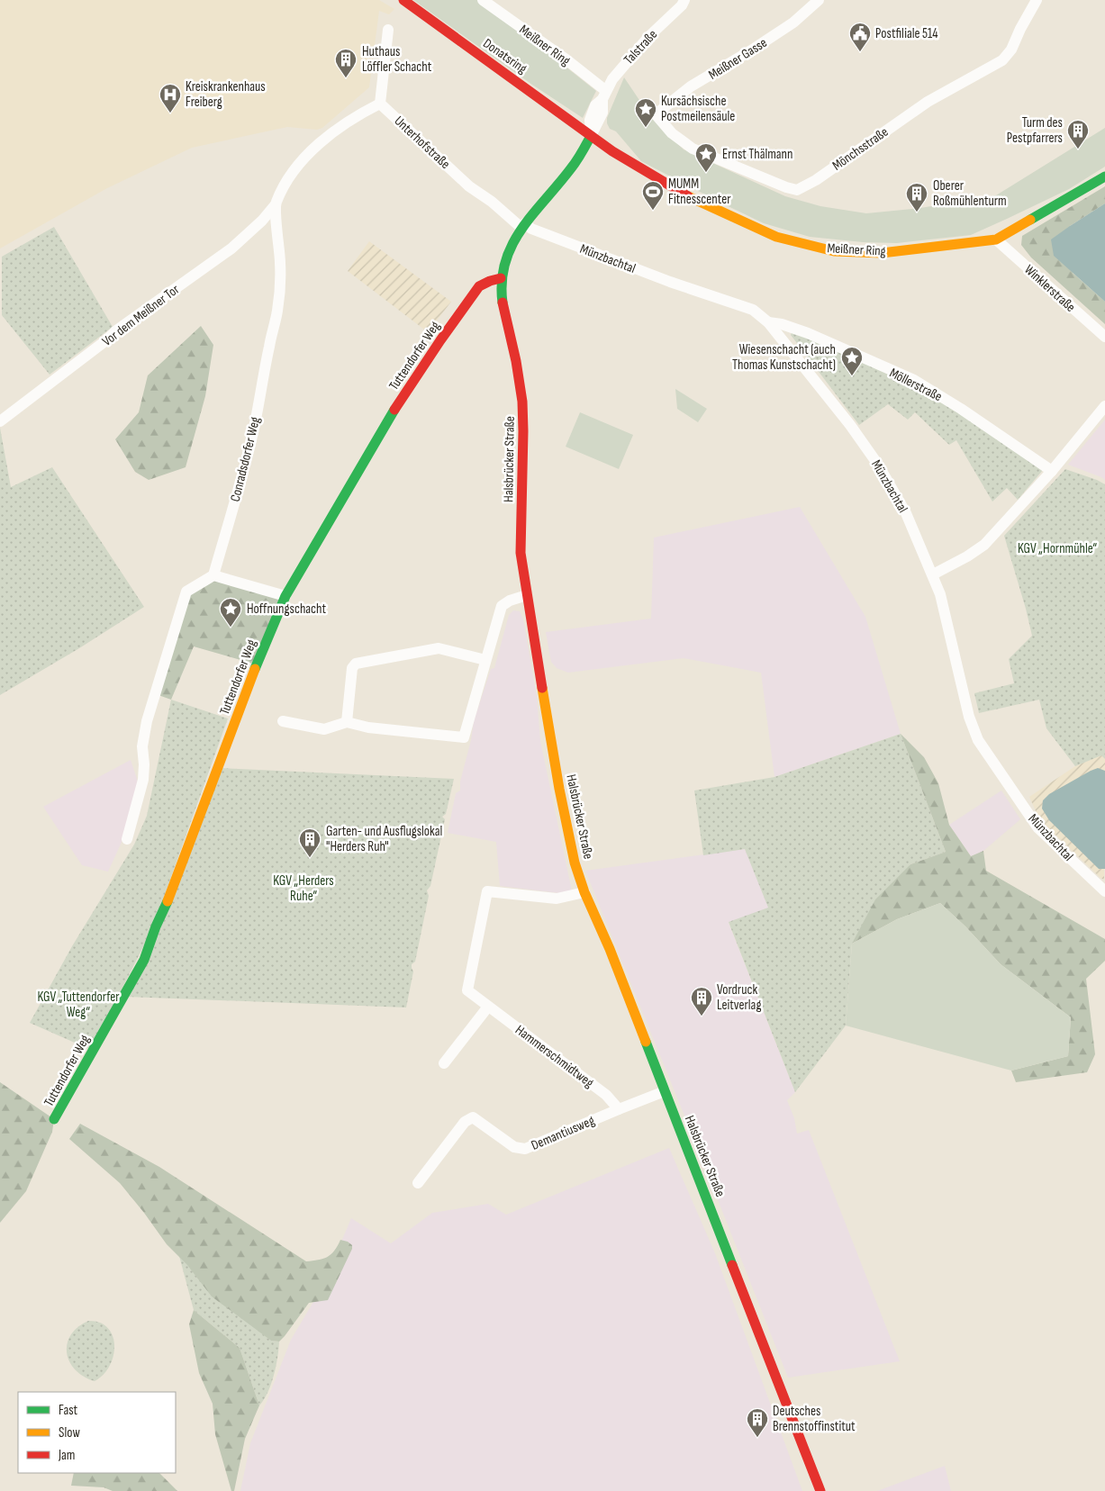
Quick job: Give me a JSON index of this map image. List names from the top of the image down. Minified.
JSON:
{"streets":{"main road":["Meißner Ring","Donatsring","Tuttendorfer Weg","Halsbrücker Straße"],"street":["Talstraße","Meißner Gasse","Unterhofstraße","Mönchsstraße","Münzbachtal","Winklerstraße","Vor dem Meißner Tor","Möllerstraße","Conradsdorfer Weg","Hammerschmidtweg","Demantiusweg"]},"crossings":[["Meißner Ring","Talstraße"],["Meißner Ring","Donatsring"],["Meißner Ring","Winklerstraße"],["Meißner Ring","Halsbrücker Straße"],["Talstraße","Donatsring"],["Talstraße","Halsbrücker Straße"],["Donatsring","Halsbrücker Straße"],["Meißner Gasse","Mönchsstraße"],["Unterhofstraße","Münzbachtal"],["Unterhofstraße","Conradsdorfer Weg"],["Unterhofstraße","Halsbrücker Straße"],["Münzbachtal","Möllerstraße"],["Münzbachtal","Halsbrücker Straße"],["Vor dem Meißner Tor","Conradsdorfer Weg"],["Tuttendorfer Weg","Halsbrücker Straße"],["Halsbrücker Straße","Hammerschmidtweg"],["Halsbrücker Straße","Demantiusweg"],["Hammerschmidtweg","Demantiusweg"]],"parks":["KGV „Hornmühle“","KGV „Herders Ruhe“","KGV „Tuttendorfer Weg“"],"places":{"public building":["Postfiliale 514"],"building":["Huthaus Löffler Schacht","Turm des Pestpfarrers","Oberer Roßmühlenturm","Garten- und Ausflugslokal \"Herders Ruh\"","Vordruck Leitverlag","Deutsches Brennstoffinstitut"],"hospital":["Kreiskrankenhaus Freiberg"],"place":["Kursächsische Postmeilensäule","Ernst Thälmann","Wiesenschacht (auch Thomas Kunstschacht)","Hoffnungschacht"],"sports":["MUMM Fitnesscenter"]},"legend":["Fast","Slow","Jam"]}
